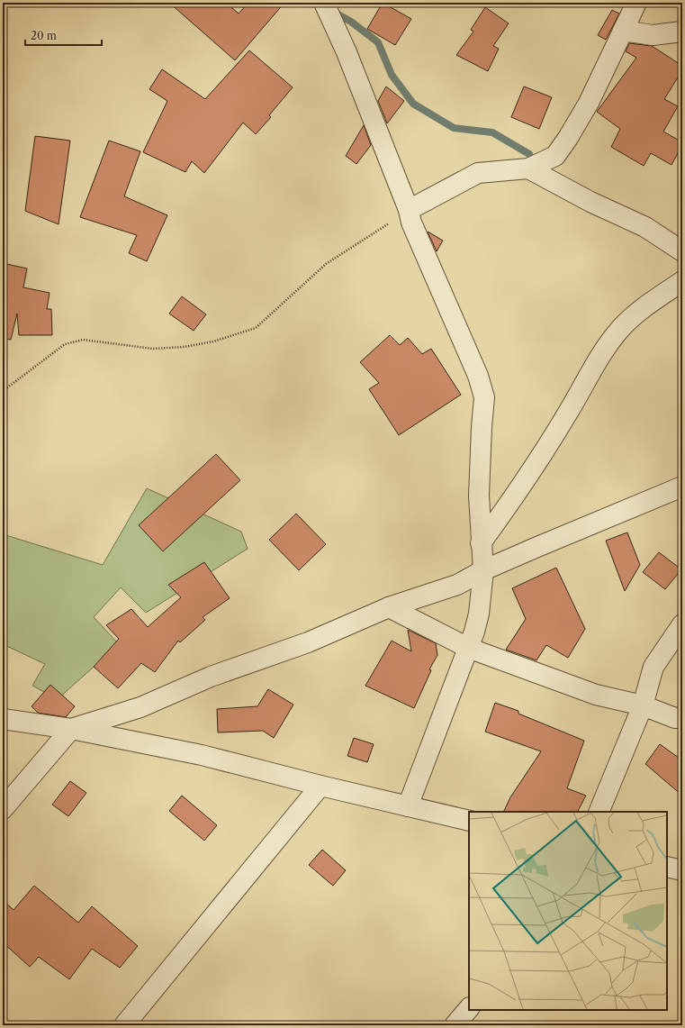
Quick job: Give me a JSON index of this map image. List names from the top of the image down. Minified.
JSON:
{"scale_bar":"20 m"}
